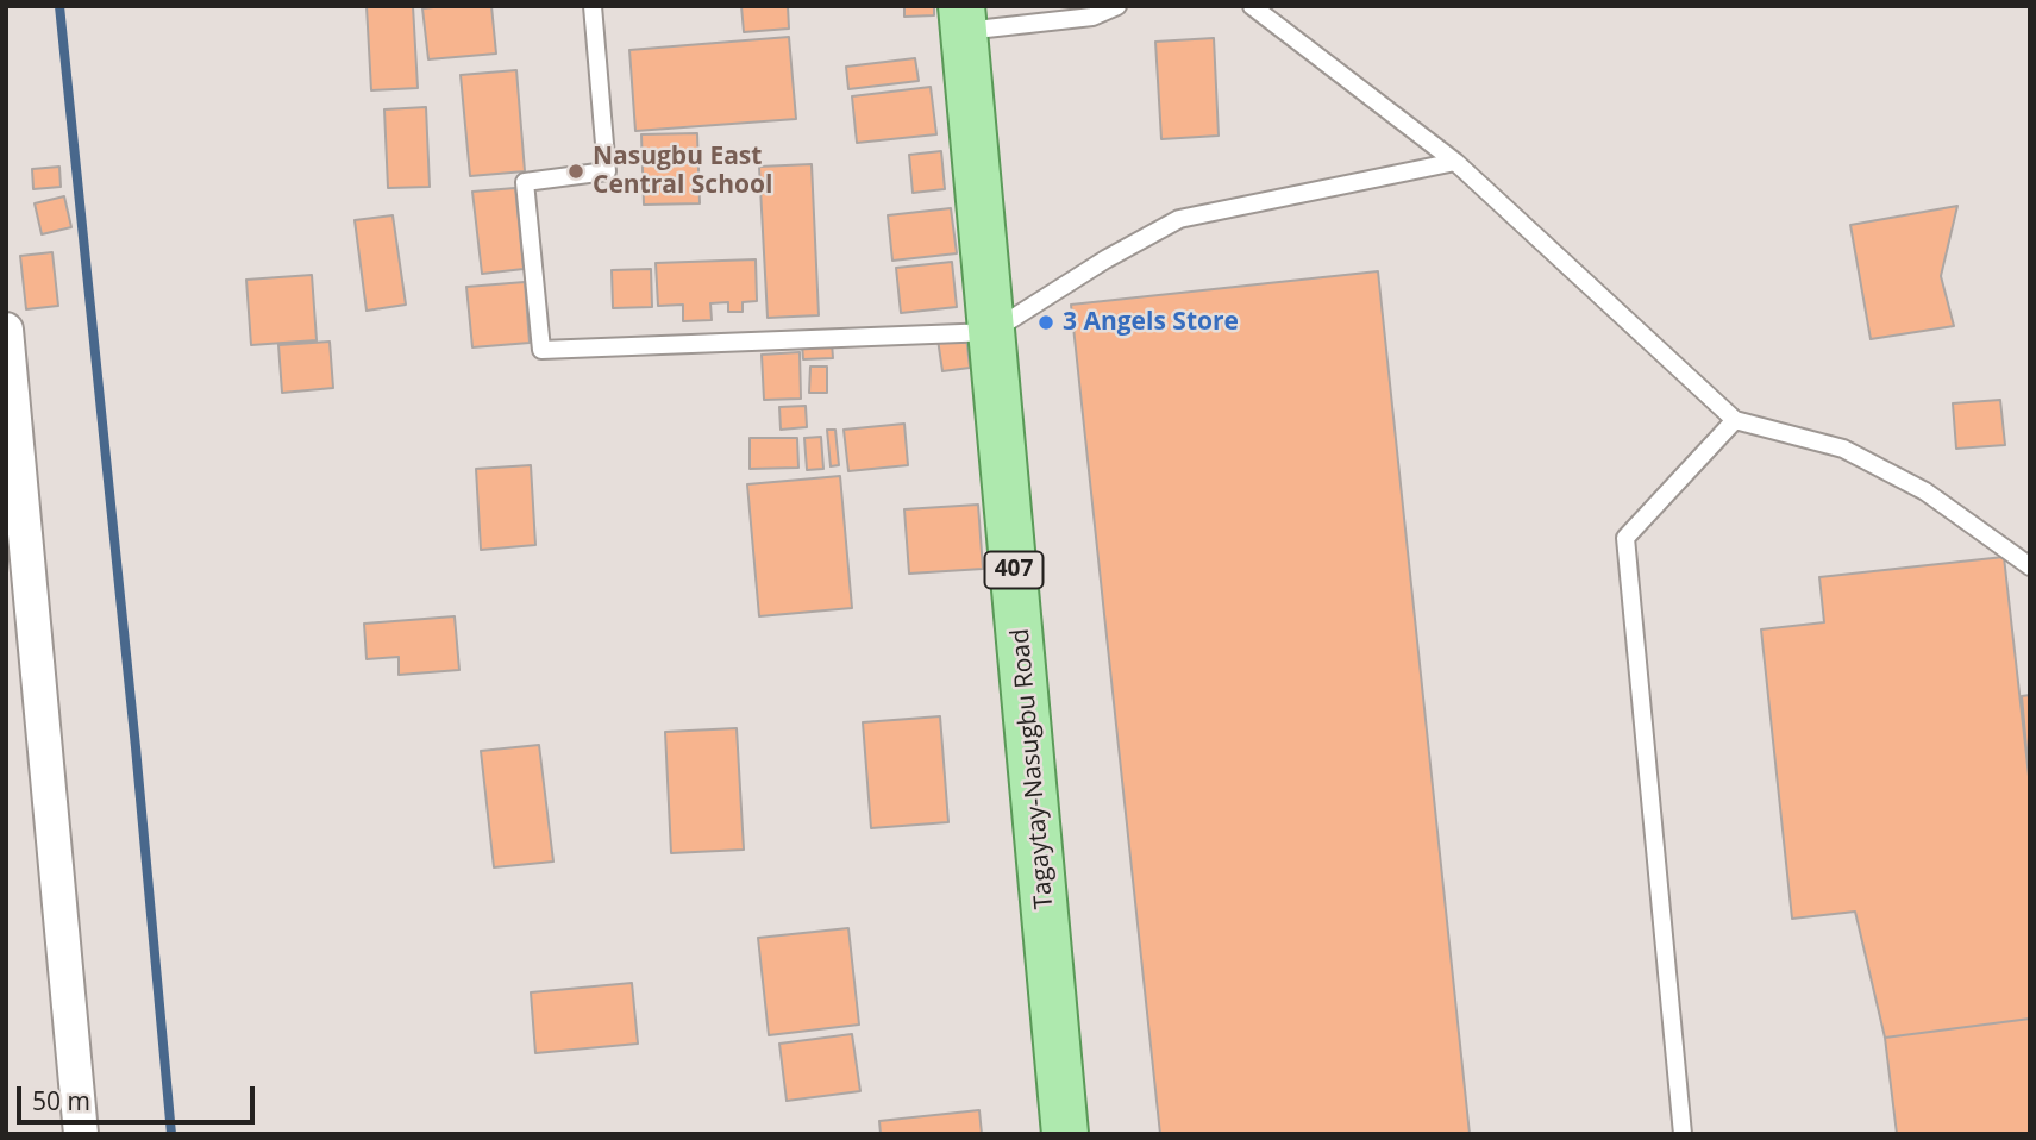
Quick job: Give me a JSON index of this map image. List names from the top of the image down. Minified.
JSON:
{"streets":{"main road":["407","Tagaytay-Nasugbu Road"]},"places":["Nasugbu East Central School","3 Angels Store"],"scale_bar":"50 m"}
